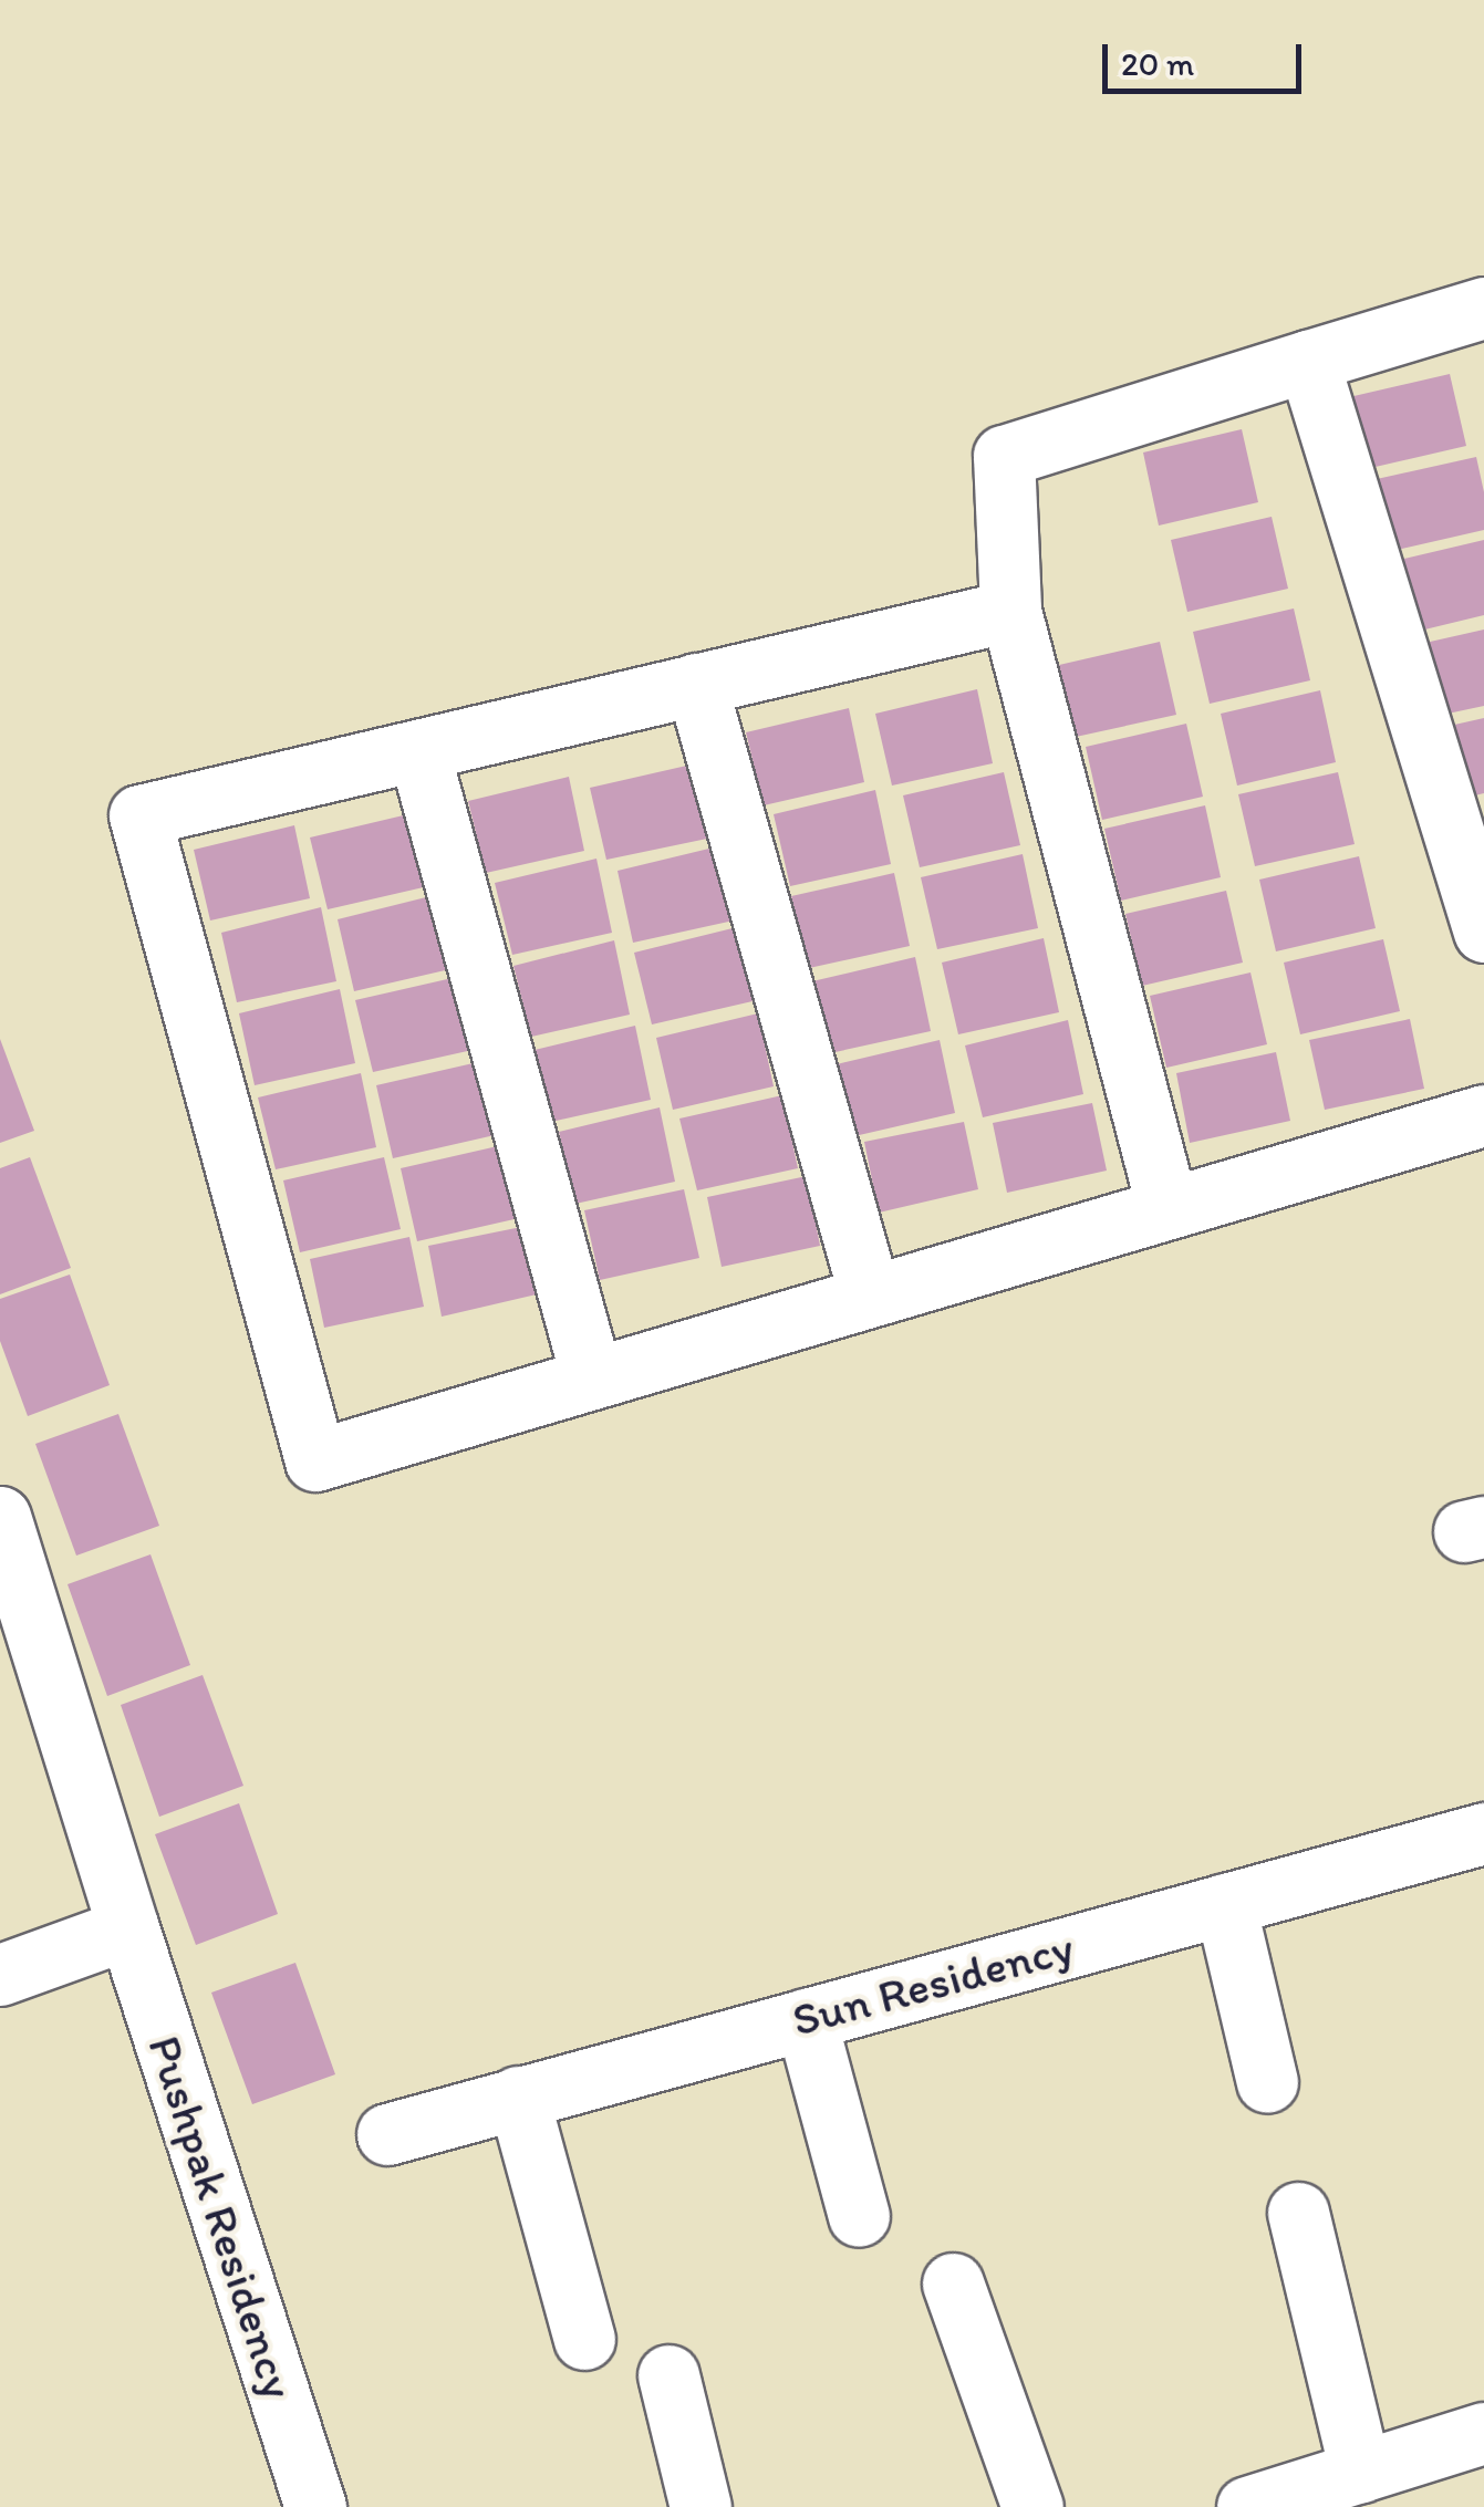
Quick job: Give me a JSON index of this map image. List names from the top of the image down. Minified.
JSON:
{"streets":{"street":["Sun Residency","Pushpak Residency"]},"scale_bar":"20 m"}
